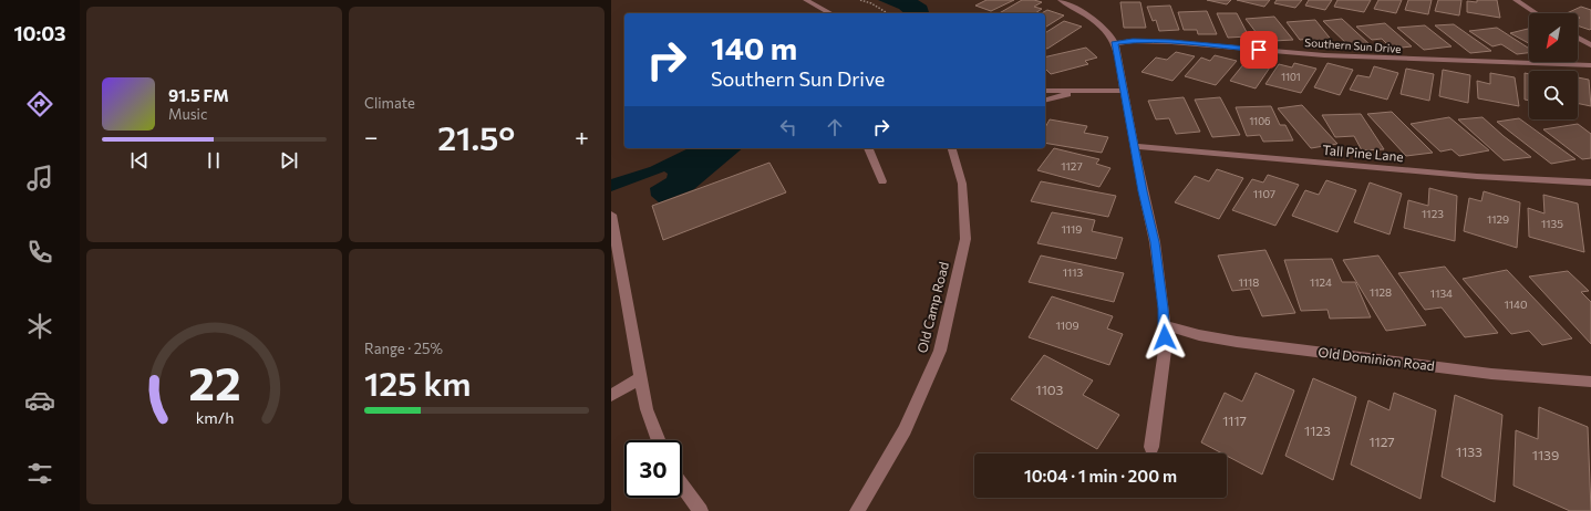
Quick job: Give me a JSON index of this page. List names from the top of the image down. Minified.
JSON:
{"streets":{"street":["Southern Sun Drive","Tall Pine Lane","Old Camp Road","Old Dominion Road"]},"house_numbers":["1101","1106","1127","1107","1123","1129","1135","1119","1113","1118","1124","1128","1134","1140","1109","1103","1117","1123","1127","1133","1139"],"north":"bottom left","page":{"tabs":"10:03","tile":["Climate",["Range · 25%","125 km"]],"turn":["140 m","Southern Sun Drive"],"song":["91.5 FM","Music"],"heat":["−","21.5°","+"],"limit":"30","trip":"10:04 · 1 min · 200 m","gauge":["22","km/h"]}}
